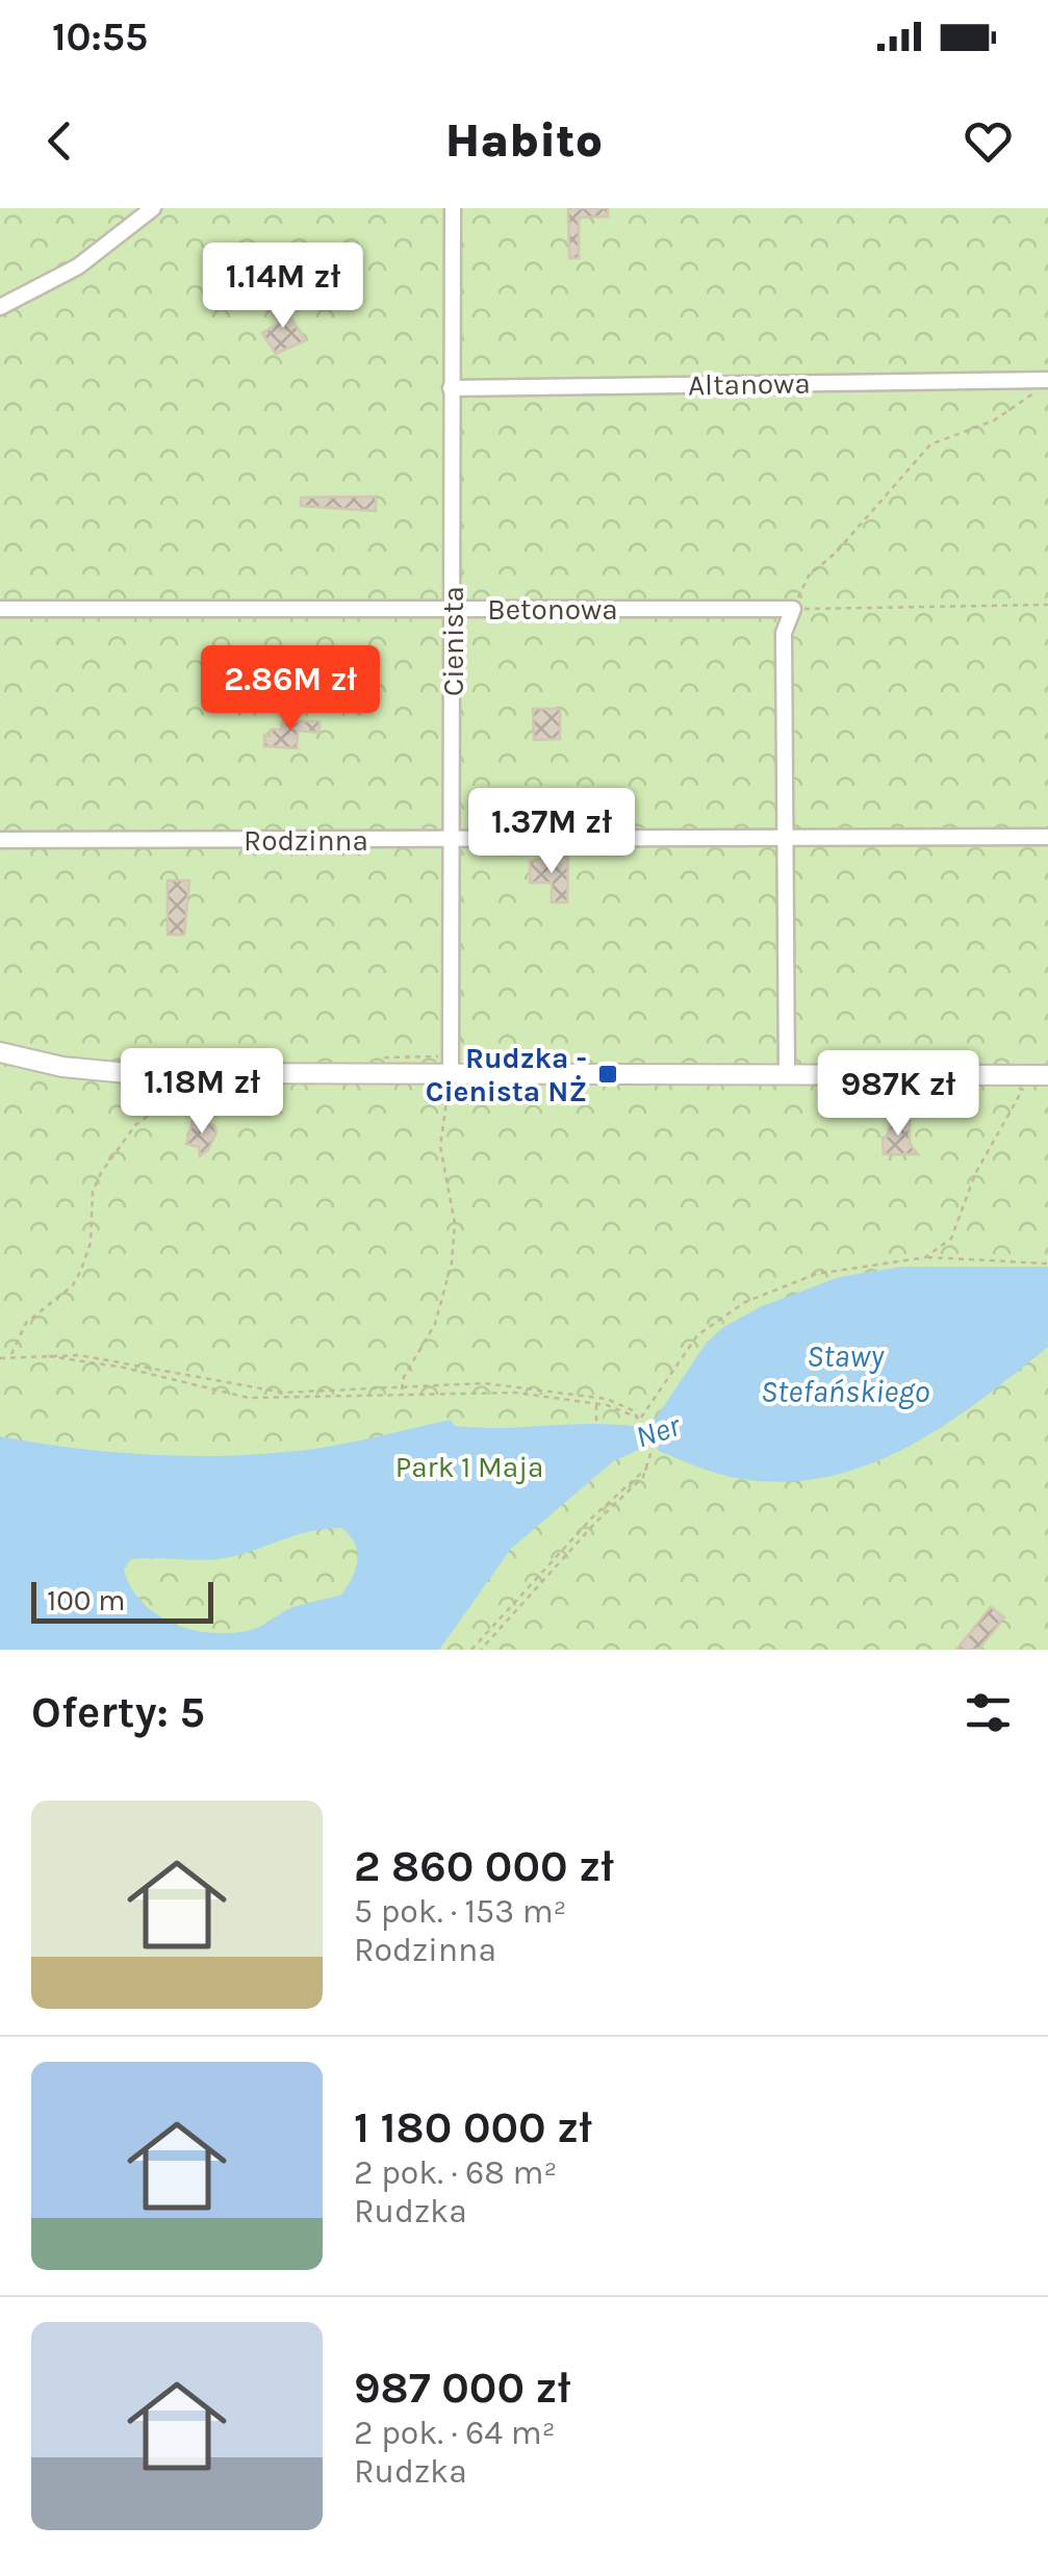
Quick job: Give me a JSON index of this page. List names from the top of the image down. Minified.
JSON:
{"streets":{"street":["Altanowa","Betonowa","Cienista","Rodzinna"]},"crossings":[["Altanowa","Cienista"],["Betonowa","Cienista"],["Cienista","Rodzinna"]],"water":["Stawy Stefańskiego","Ner"],"parks":["Park 1 Maja"],"places":{"transit":["Rudzka - Cienista NŻ"]},"scale_bar":"100 m","page":{"status":"10:55","header":"Habito","price":["1.14M zł","2.86M zł","1.37M zł","1.18M zł","987K zł"],"scale":"100 m","heading":"Oferty: 5","list":[{"name":"2 860 000 zł","note":"5 pok. · 153 m² · Rodzinna"},{"name":"1 180 000 zł","note":"2 pok. · 68 m² · Rudzka"},{"name":"987 000 zł","note":"2 pok. · 64 m² · Rudzka"}]}}
